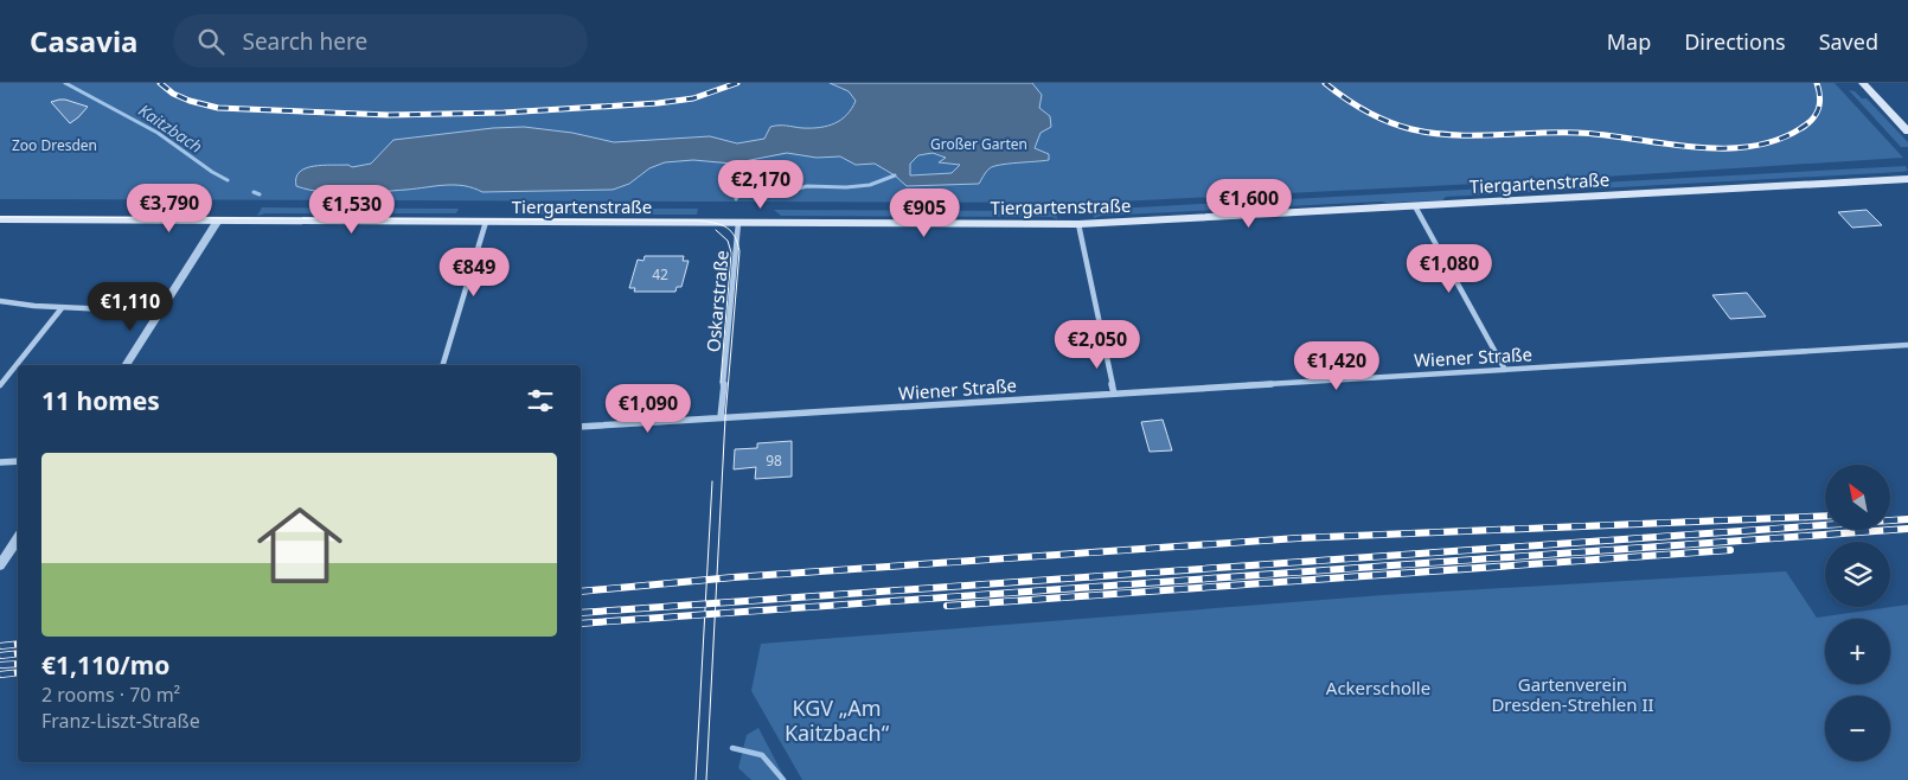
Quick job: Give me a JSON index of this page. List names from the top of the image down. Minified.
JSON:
{"streets":{"main road":["Tiergartenstraße"],"street":["Oskarstraße","Wiener Straße"]},"crossings":[["Tiergartenstraße","Oskarstraße"],["Oskarstraße","Wiener Straße"]],"water":["Kaitzbach"],"parks":["Großer Garten","Zoo Dresden","Gartenverein Dresden-Strehlen II","Ackerscholle","KGV „Am Kaitzbach“"],"house_numbers":["42","98"],"north":"top left","page":{"header":"Casavia","search":"Search here","nav":["Map","Directions","Saved"],"price":["€2,170","€1,600","€3,790","€1,530","€905","€1,080","€849","€1,110","€2,050","€1,420","€1,090"],"heading":"11 homes","list":[{"name":"€1,110/mo","note":"2 rooms · 70 m² · Franz-Liszt-Straße"}],"map_buttons":["+","−"]}}
